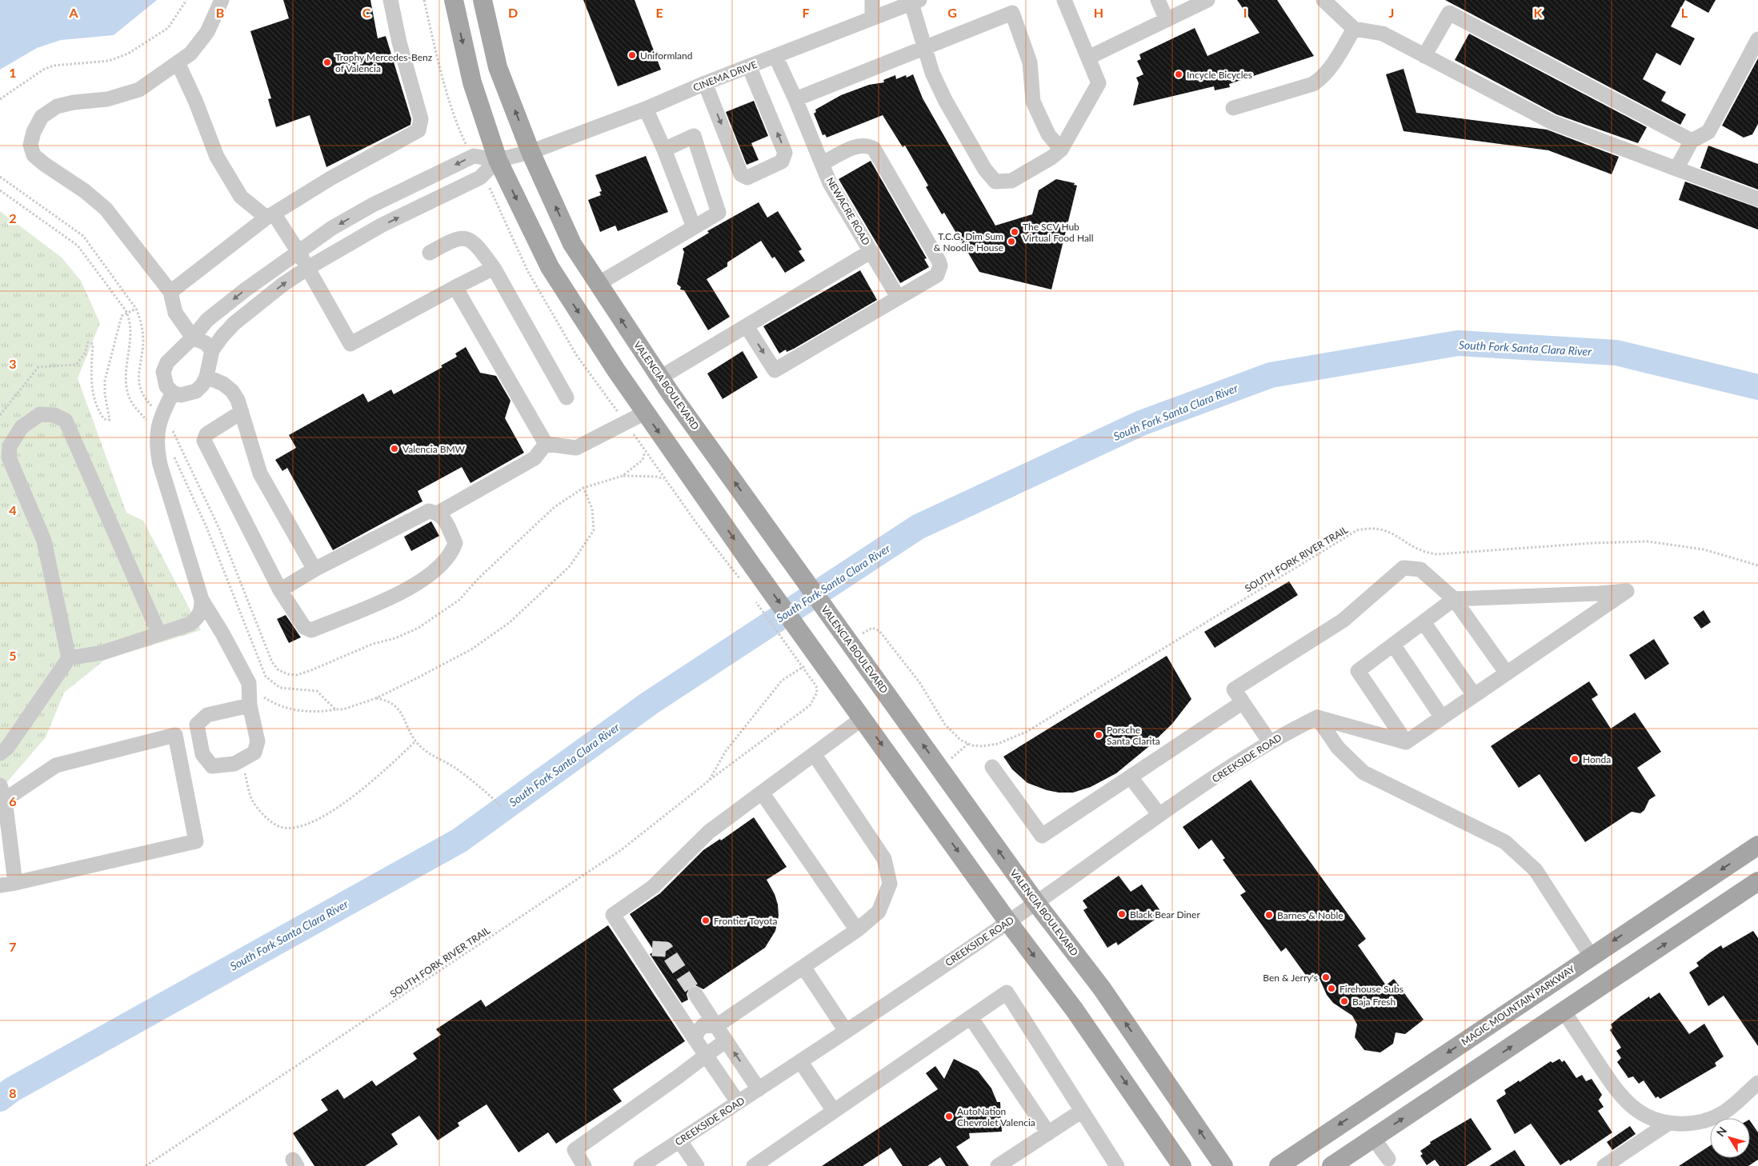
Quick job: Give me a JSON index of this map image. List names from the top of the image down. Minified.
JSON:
{"streets":{"main road":["VALENCIA BOULEVARD","MAGIC MOUNTAIN PARKWAY"],"street":["CINEMA DRIVE","NEWACRE ROAD","CREEKSIDE ROAD"],"path":["SOUTH FORK RIVER TRAIL"]},"crossings":[["CINEMA DRIVE","NEWACRE ROAD"],["CINEMA DRIVE","VALENCIA BOULEVARD"],["VALENCIA BOULEVARD","CREEKSIDE ROAD"]],"water":["South Fork Santa Clara River"],"places":["Uniformland","Trophy Mercedes-Benz of Valencia","Incycle Bicycles","The SCV Hub Virtual Food Hall","T.C.G. Dim Sum & Noodle House","Valencia BMW","Porsche Santa Clarita","Honda","Black Bear Diner","Barnes & Noble","Frontier Toyota","Ben & Jerry's","Firehouse Subs","Baja Fresh","AutoNation Chevrolet Valencia"],"north":"top left","grid":{"columns":["A","B","C","D","E","F","G","H","I","J","K","L"],"rows":["1","2","3","4","5","6","7","8"]}}
